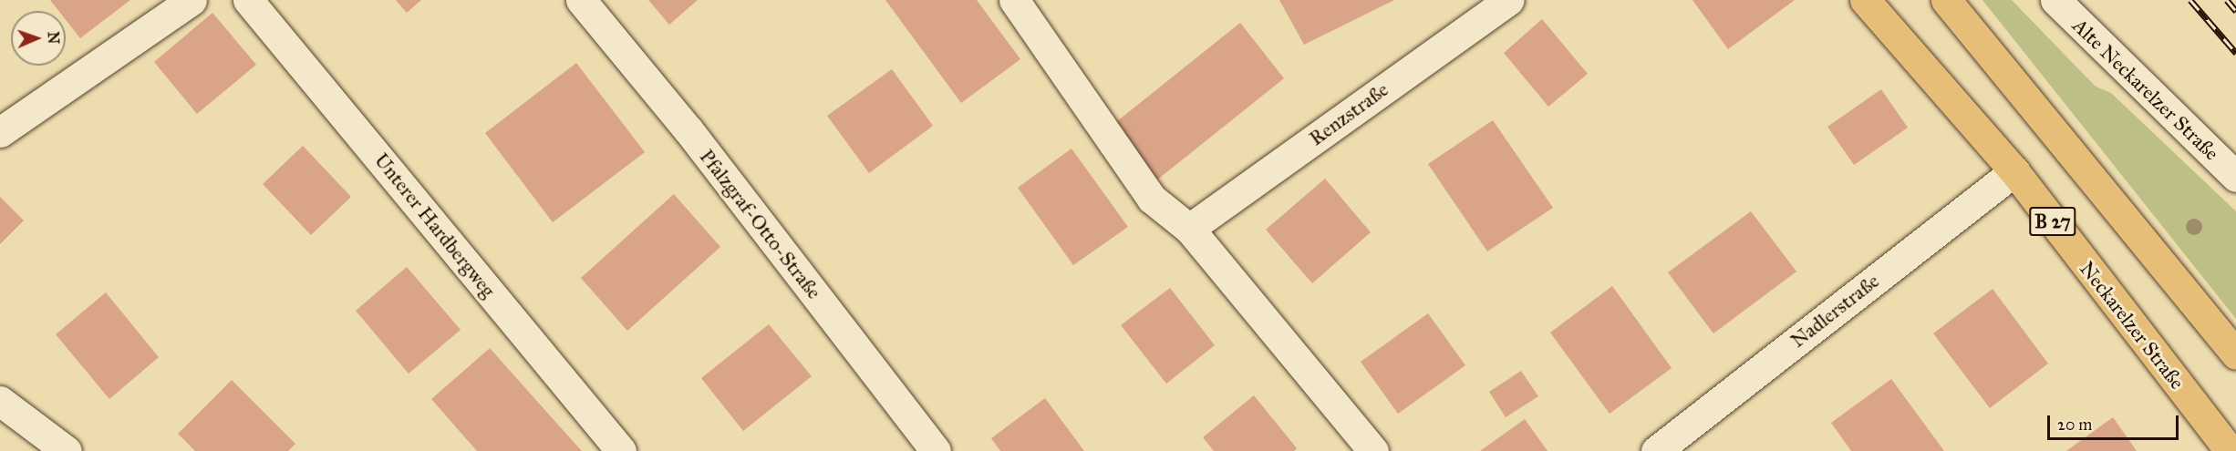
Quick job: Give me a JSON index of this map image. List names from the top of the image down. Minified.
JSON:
{"streets":{"main road":["B 27","Neckarelzer Straße"],"street":["Alte Neckarelzer Straße","Renzstraße","Pfalzgraf-Otto-Straße","Unterer Hardbergweg","Nadlerstraße"]},"crossings":[["Nadlerstraße","Neckarelzer Straße"]],"scale_bar":"20 m","north":"right"}
